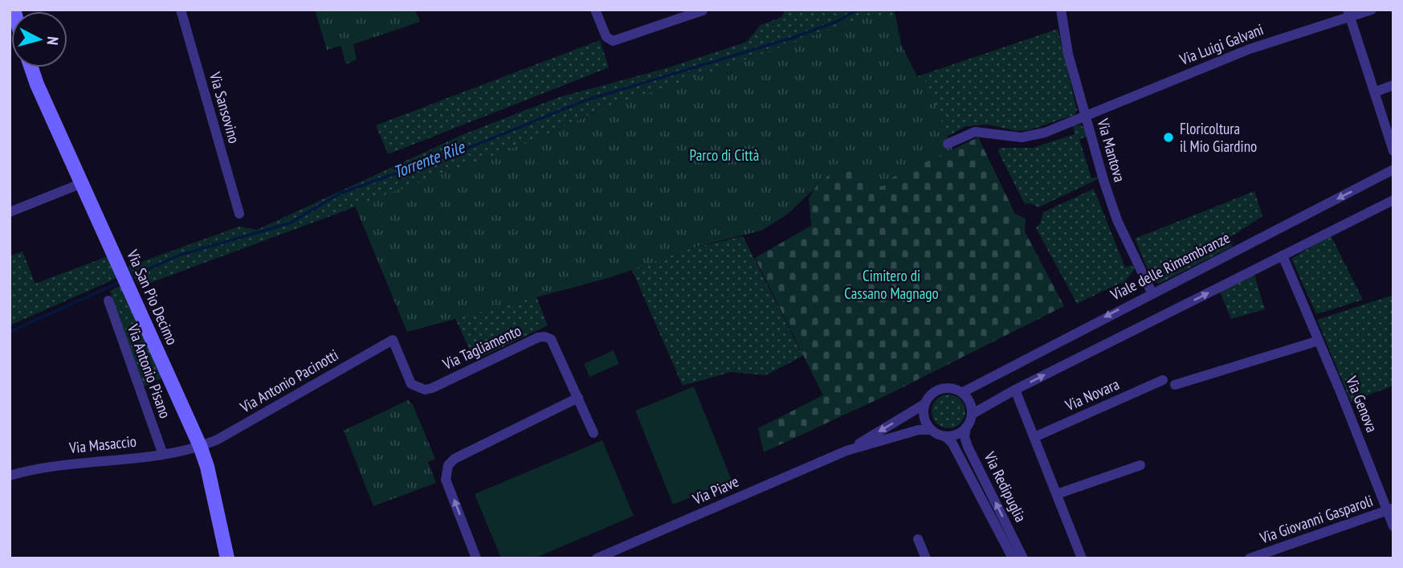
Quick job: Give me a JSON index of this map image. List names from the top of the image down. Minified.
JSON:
{"streets":{"street":["Via Luigi Galvani","Via Sansovino","Via Mantova","Viale delle Rimembranze","Via San Pio Decimo","Via Tagliamento","Via Antonio Pisano","Via Antonio Pacinotti","Via Novara","Via Genova","Via Masaccio","Via Redipuglia","Via Piave","Via Giovanni Gasparoli"]},"crossings":[["Via Luigi Galvani","Via Mantova"],["Via Mantova","Viale delle Rimembranze"],["Viale delle Rimembranze","Via Redipuglia"],["Viale delle Rimembranze","Via Piave"],["Via San Pio Decimo","Via Antonio Pacinotti"],["Via San Pio Decimo","Via Masaccio"],["Via Tagliamento","Via Antonio Pacinotti"],["Via Antonio Pisano","Via Masaccio"],["Via Antonio Pacinotti","Via Masaccio"],["Via Genova","Via Giovanni Gasparoli"],["Via Redipuglia","Via Piave"]],"water":["Torrente Rile"],"parks":["Parco di Città","Cimitero di Cassano Magnago"],"places":["Floricoltura il Mio Giardino"],"north":"right"}
